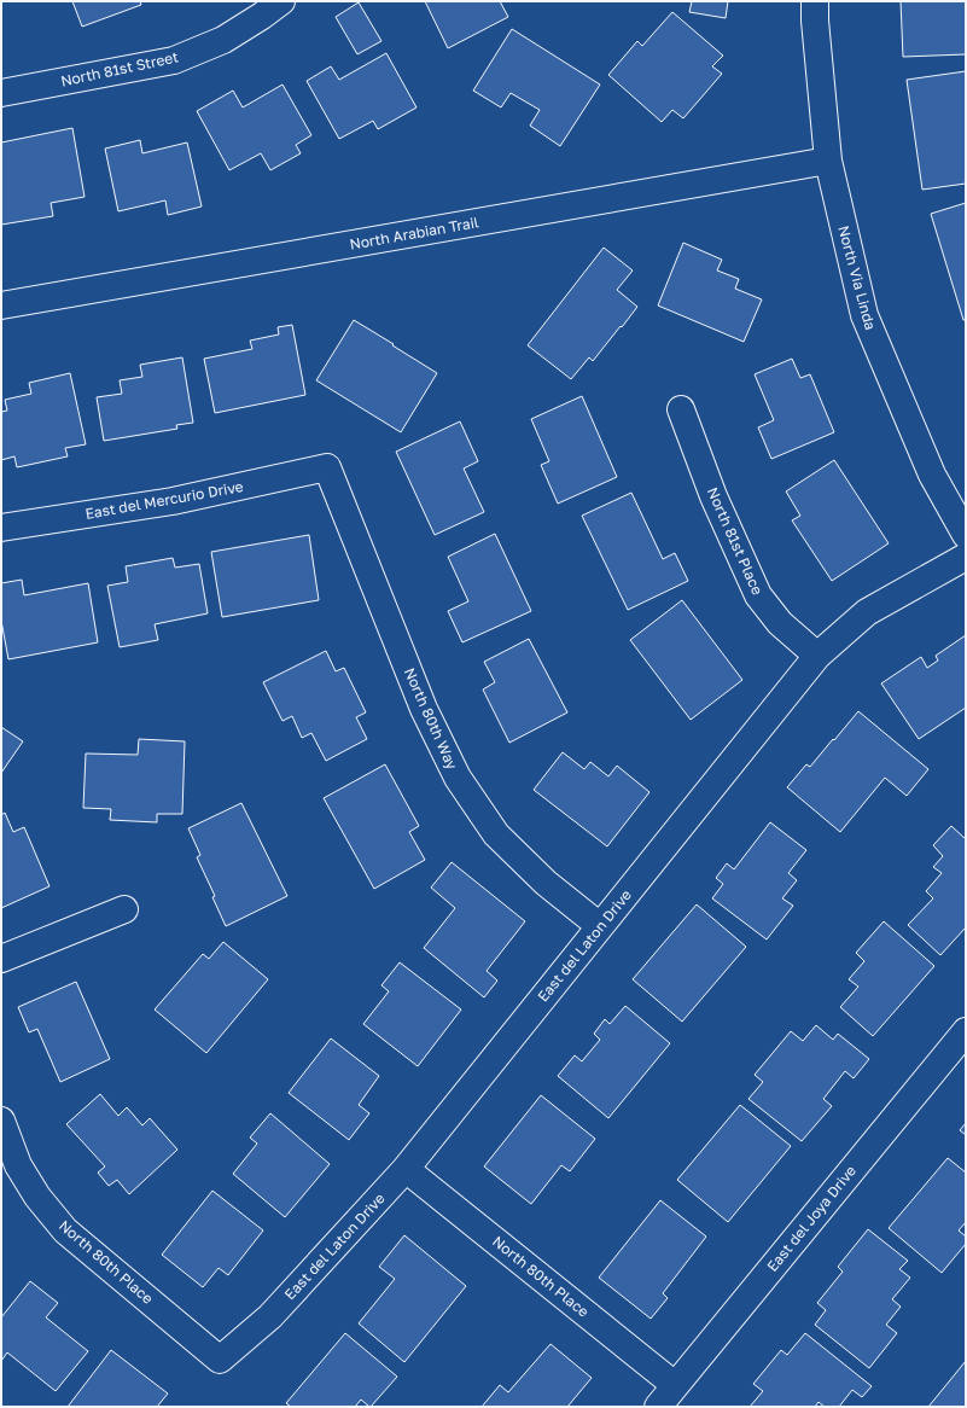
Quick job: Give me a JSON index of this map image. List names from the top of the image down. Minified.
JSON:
{"streets":{"street":["North 81st Street","North Arabian Trail","North Via Linda","East del Mercurio Drive","North 81st Place","North 80th Way","East del Laton Drive","East del Joya Drive","North 80th Place"]},"crossings":[["North Arabian Trail","North Via Linda"],["East del Mercurio Drive","North 80th Way"],["North 81st Place","East del Laton Drive"],["North 80th Way","East del Laton Drive"],["East del Laton Drive","North 80th Place"],["East del Joya Drive","North 80th Place"]]}
